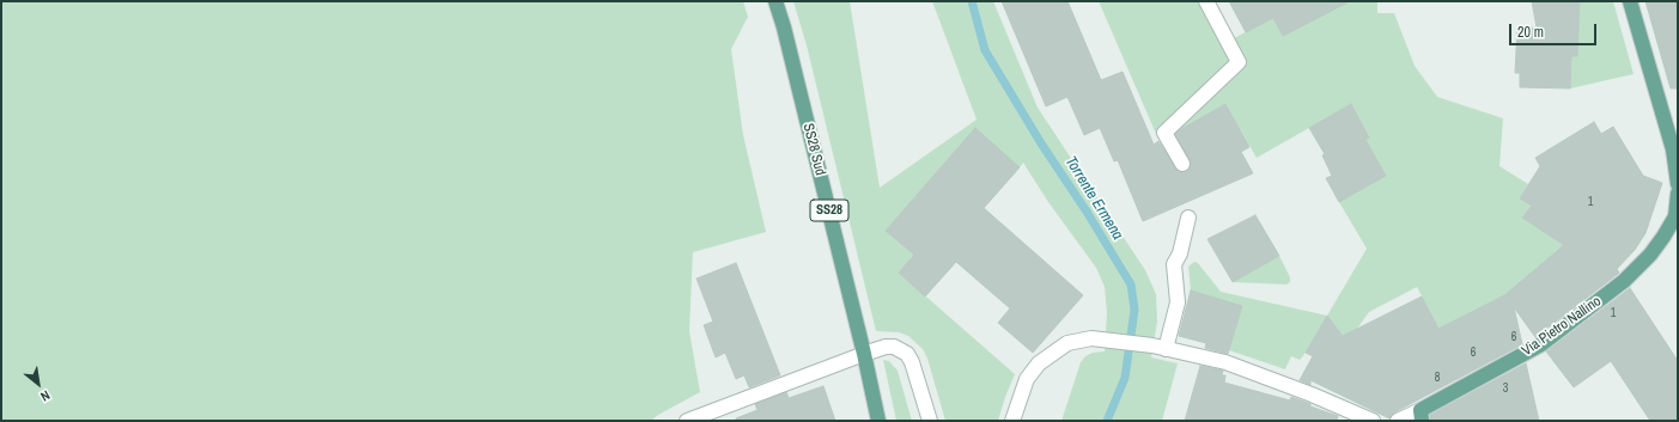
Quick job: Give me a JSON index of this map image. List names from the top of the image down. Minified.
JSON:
{"streets":{"main road":["SS28 Sud","SS28","Via Pietro Nallino"]},"water":["Torrente Ermena"],"house_numbers":["1","1","6","6","8","3"],"scale_bar":"20 m","north":"bottom right"}
